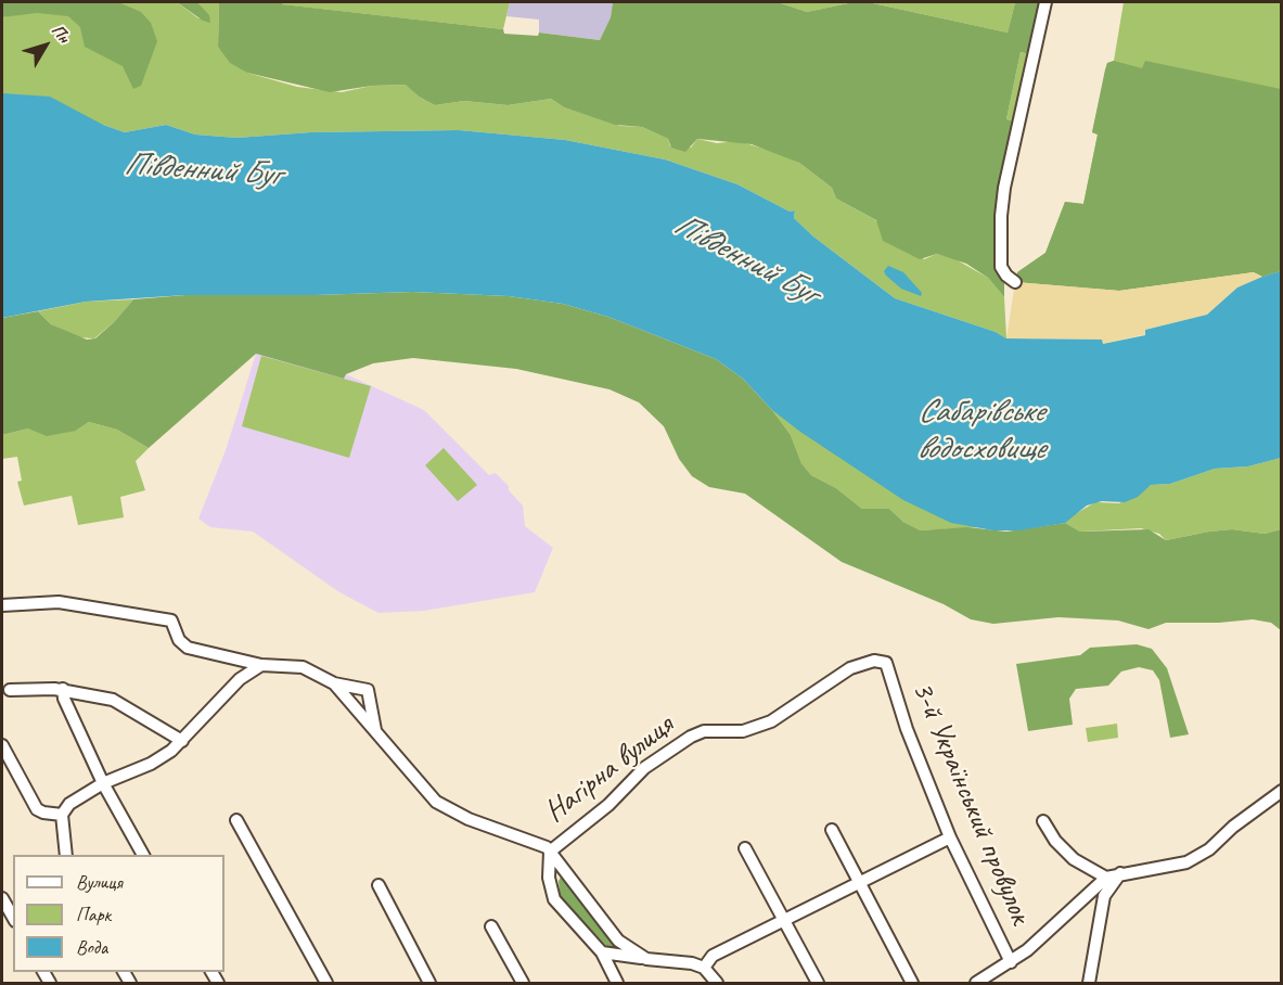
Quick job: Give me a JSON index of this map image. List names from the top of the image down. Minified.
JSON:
{"streets":{"street":["Нагірна вулиця","3-й Український провулок"]},"crossings":[["Нагірна вулиця","3-й Український провулок"]],"water":["Південний Буг","Сабарівське водосховище"],"legend":["Вулиця","Парк","Вода"],"north":"top right"}
